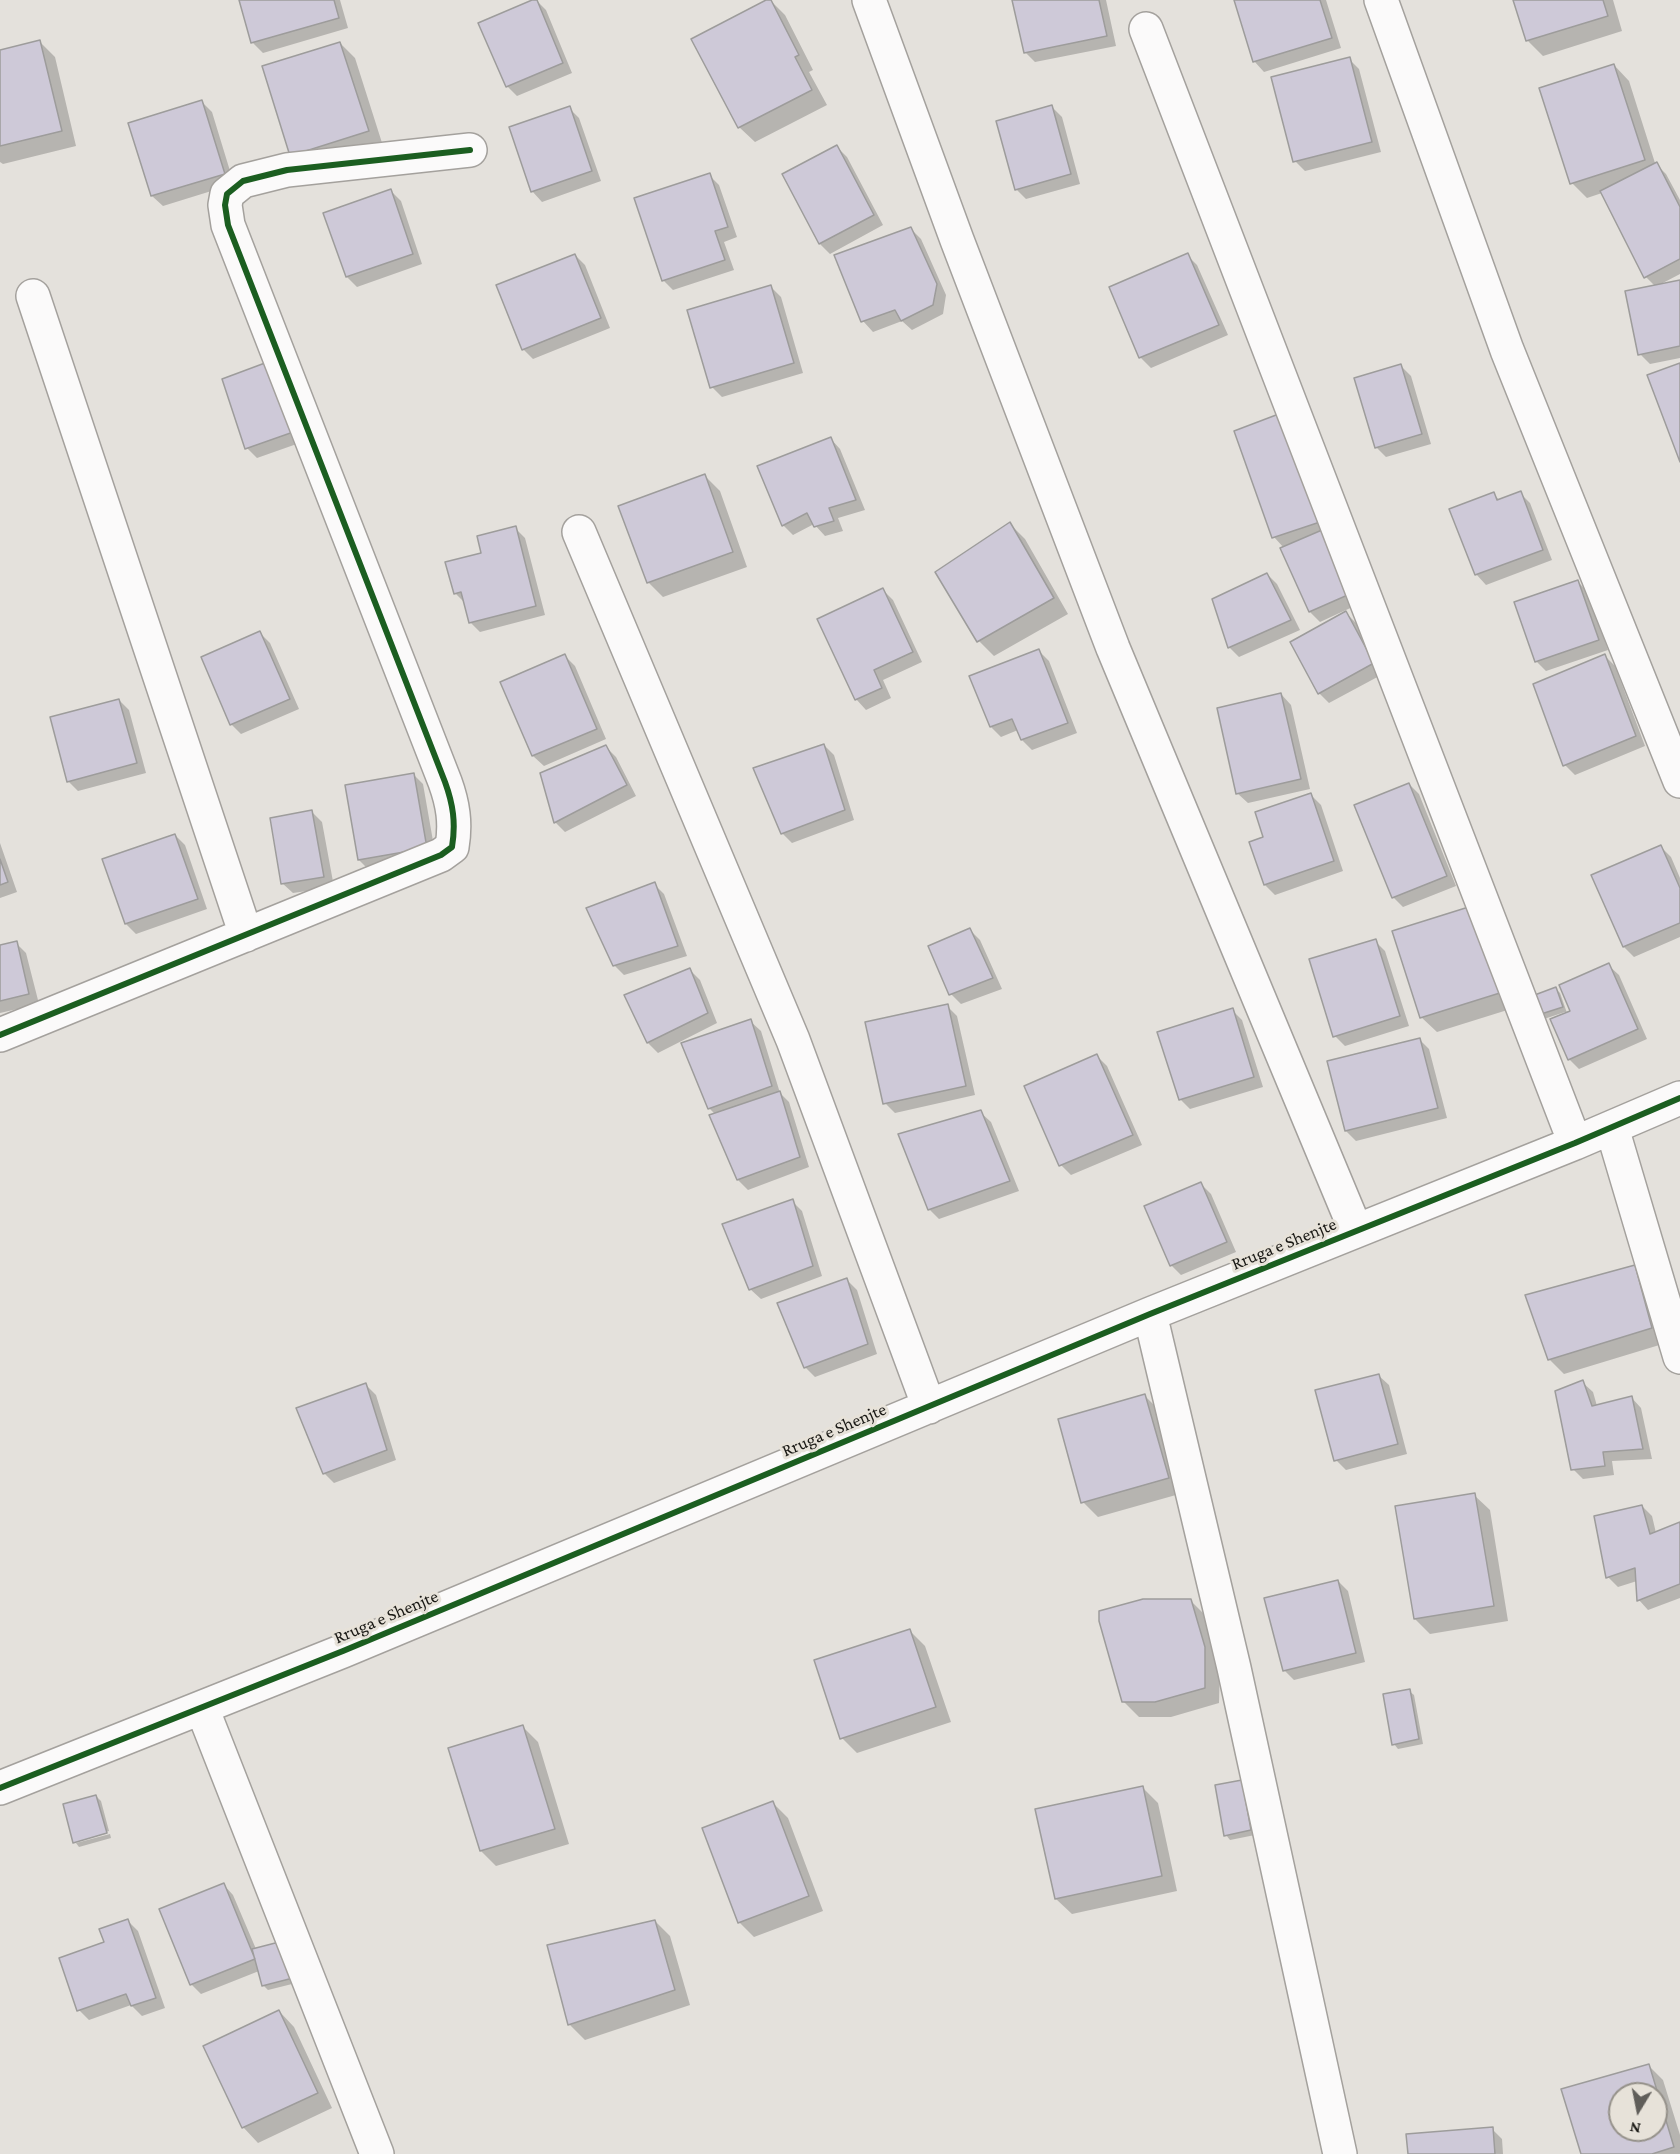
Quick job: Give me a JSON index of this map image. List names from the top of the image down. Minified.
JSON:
{"streets":{"street":["Rruga e Shenjte"]},"north":"bottom"}
